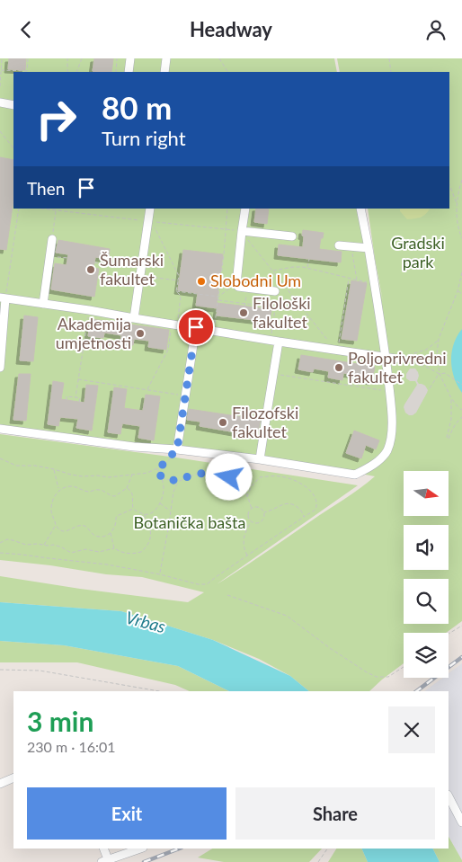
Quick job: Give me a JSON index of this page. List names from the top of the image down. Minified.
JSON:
{"water":["Vrbas"],"parks":["Gradski park","Botanička bašta"],"places":["Šumarski fakultet","Slobodni Um","Filološki fakultet","Akademija umjetnosti","Poljoprivredni fakultet","Filozofski fakultet"],"north":"right","page":{"header":"Headway","turn":["80 m","Turn right"],"then":"Then","heading":["3 min","230 m · 16:01"],"buttons":["Exit","Share"]}}
